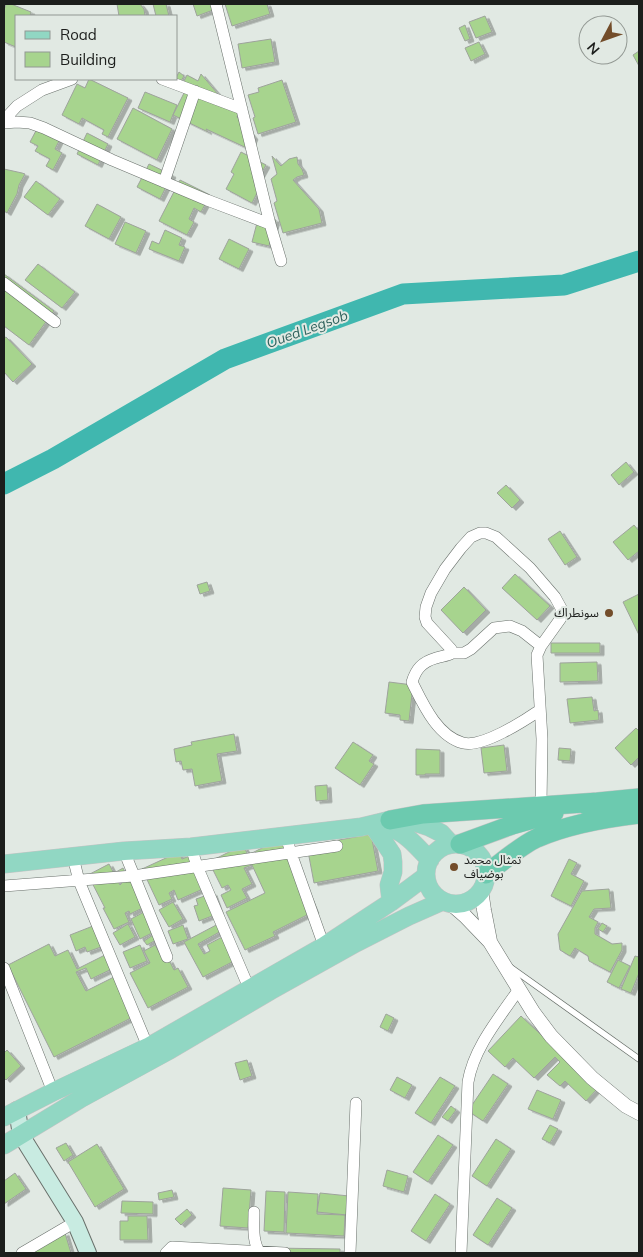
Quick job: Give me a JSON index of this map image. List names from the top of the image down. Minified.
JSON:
{"water":["Oued Legsob"],"places":["سونطراك","تمثال محمد بوضياف"],"legend":["Road","Building"],"north":"bottom left"}
